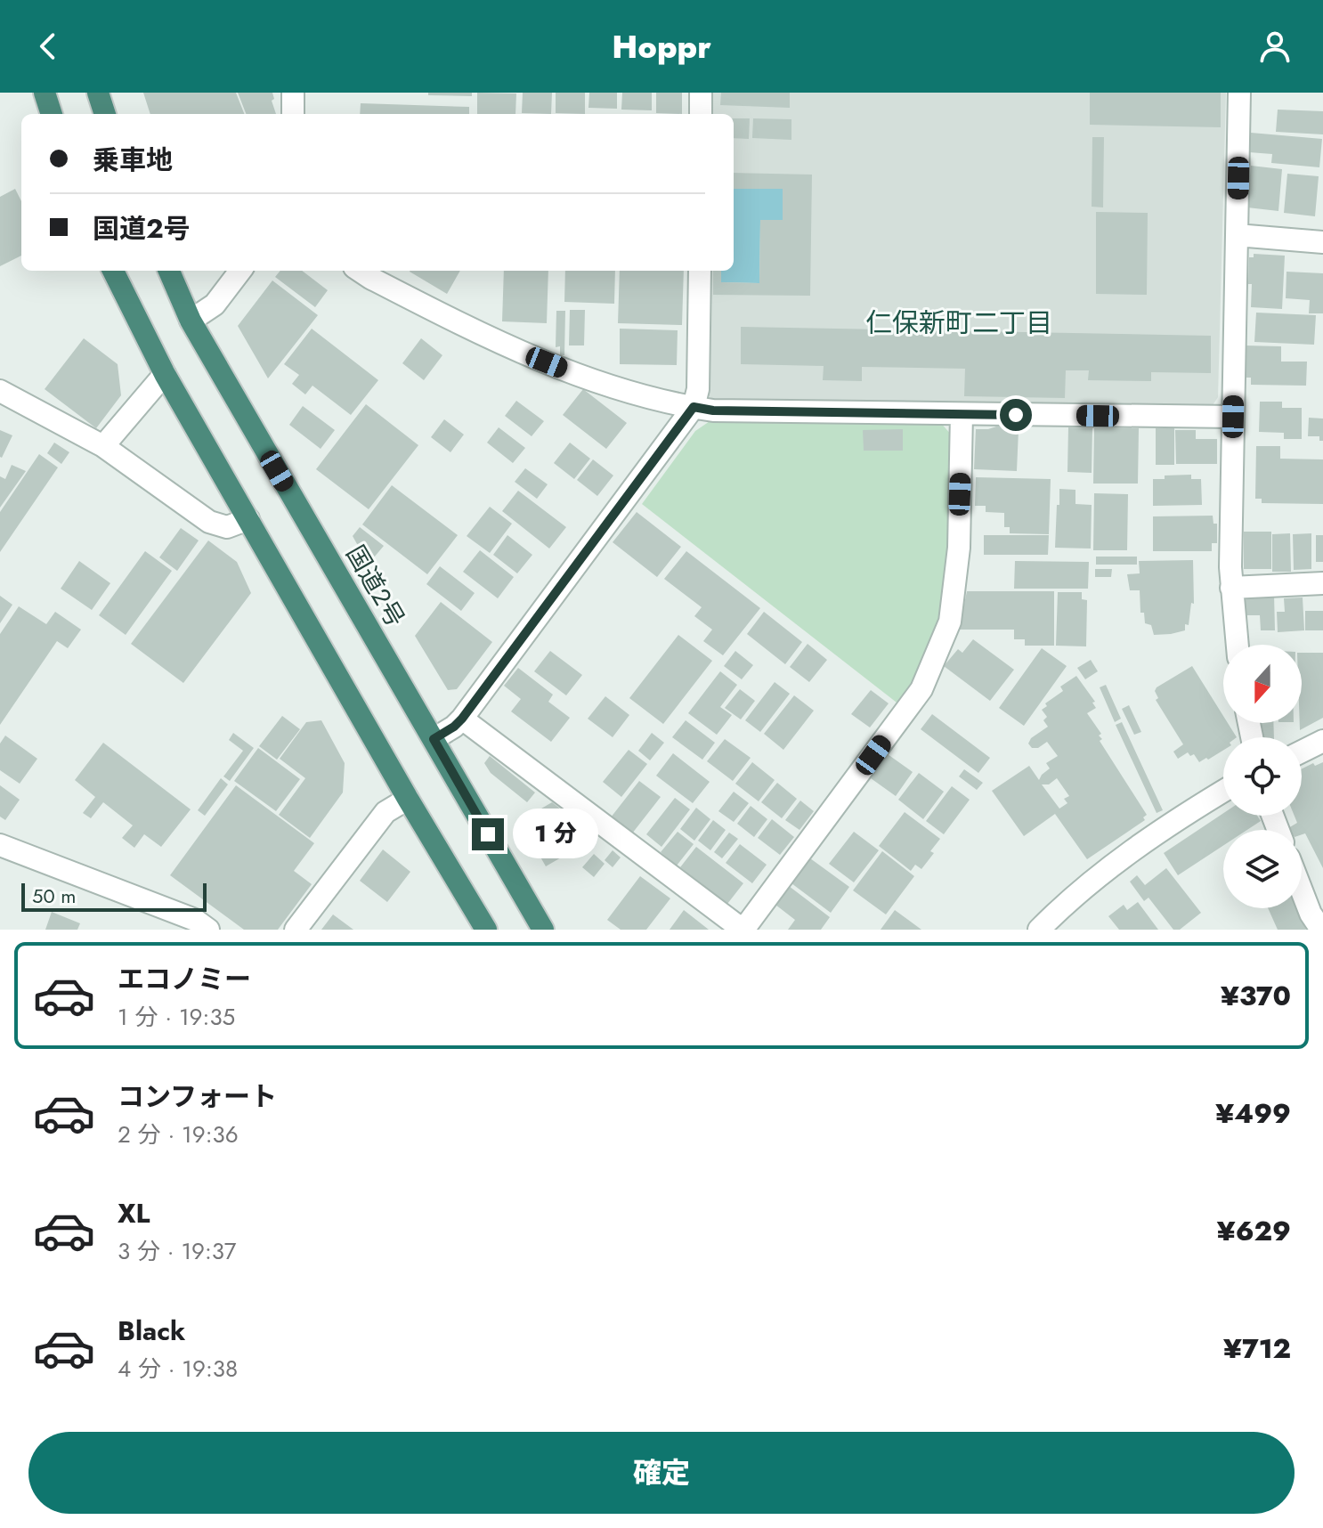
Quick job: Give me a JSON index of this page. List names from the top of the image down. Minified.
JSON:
{"streets":{"highway":["国道2号"]},"districts":["仁保新町二丁目"],"scale_bar":"50 m","north":"bottom","page":{"header":"Hoppr","banner":["乗車地","国道2号"],"bubble":"1 分","scale":"50 m","list":[{"name":"エコノミー","note":"1 分 · 19:35","value":"¥370"},{"name":"コンフォート","note":"2 分 · 19:36","value":"¥499"},{"name":"XL","note":"3 分 · 19:37","value":"¥629"},{"name":"Black","note":"4 分 · 19:38","value":"¥712"}],"buttons":"確定"}}
